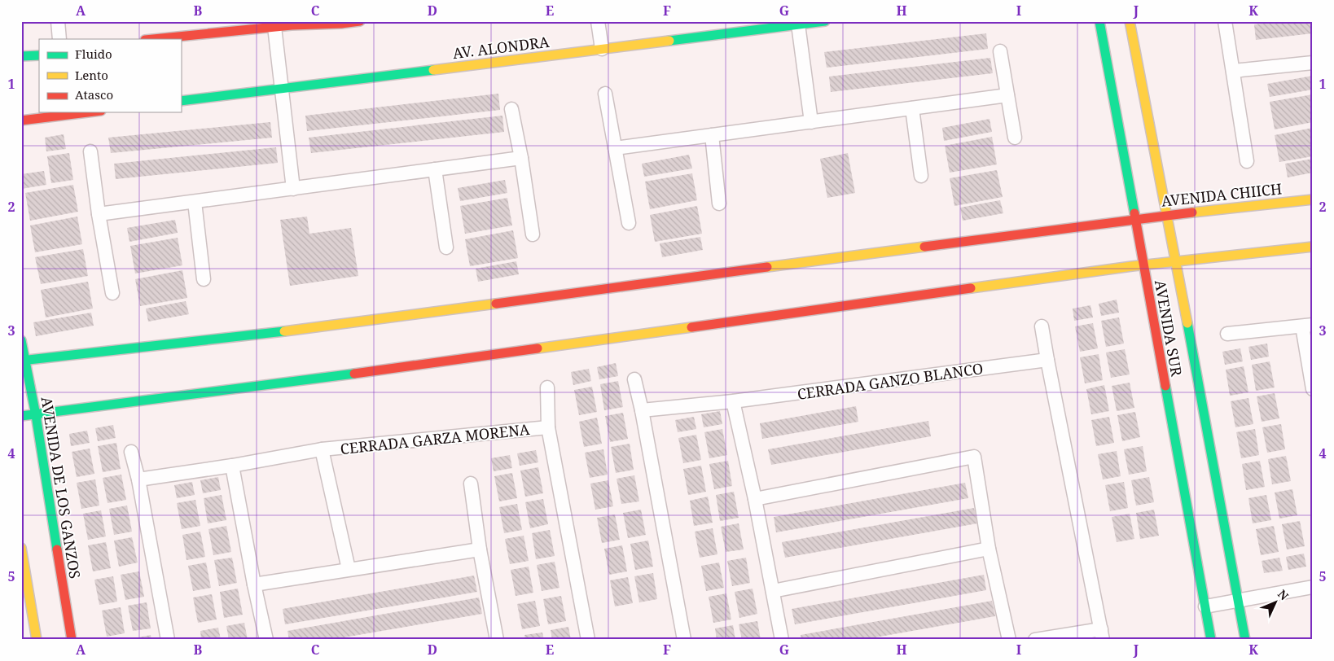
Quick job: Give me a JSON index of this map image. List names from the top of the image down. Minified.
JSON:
{"streets":{"main road":["AV. ALONDRA","AVENIDA CHIICH","AVENIDA SUR","AVENIDA DE LOS GANZOS"],"street":["CERRADA GANZO BLANCO","CERRADA GARZA MORENA"]},"crossings":[["AVENIDA CHIICH","AVENIDA SUR"],["AVENIDA CHIICH","AVENIDA DE LOS GANZOS"]],"legend":["Fluido","Lento","Atasco"],"north":"top right","grid":{"columns":["A","B","C","D","E","F","G","H","I","J","K"],"rows":["1","2","3","4","5"]}}
